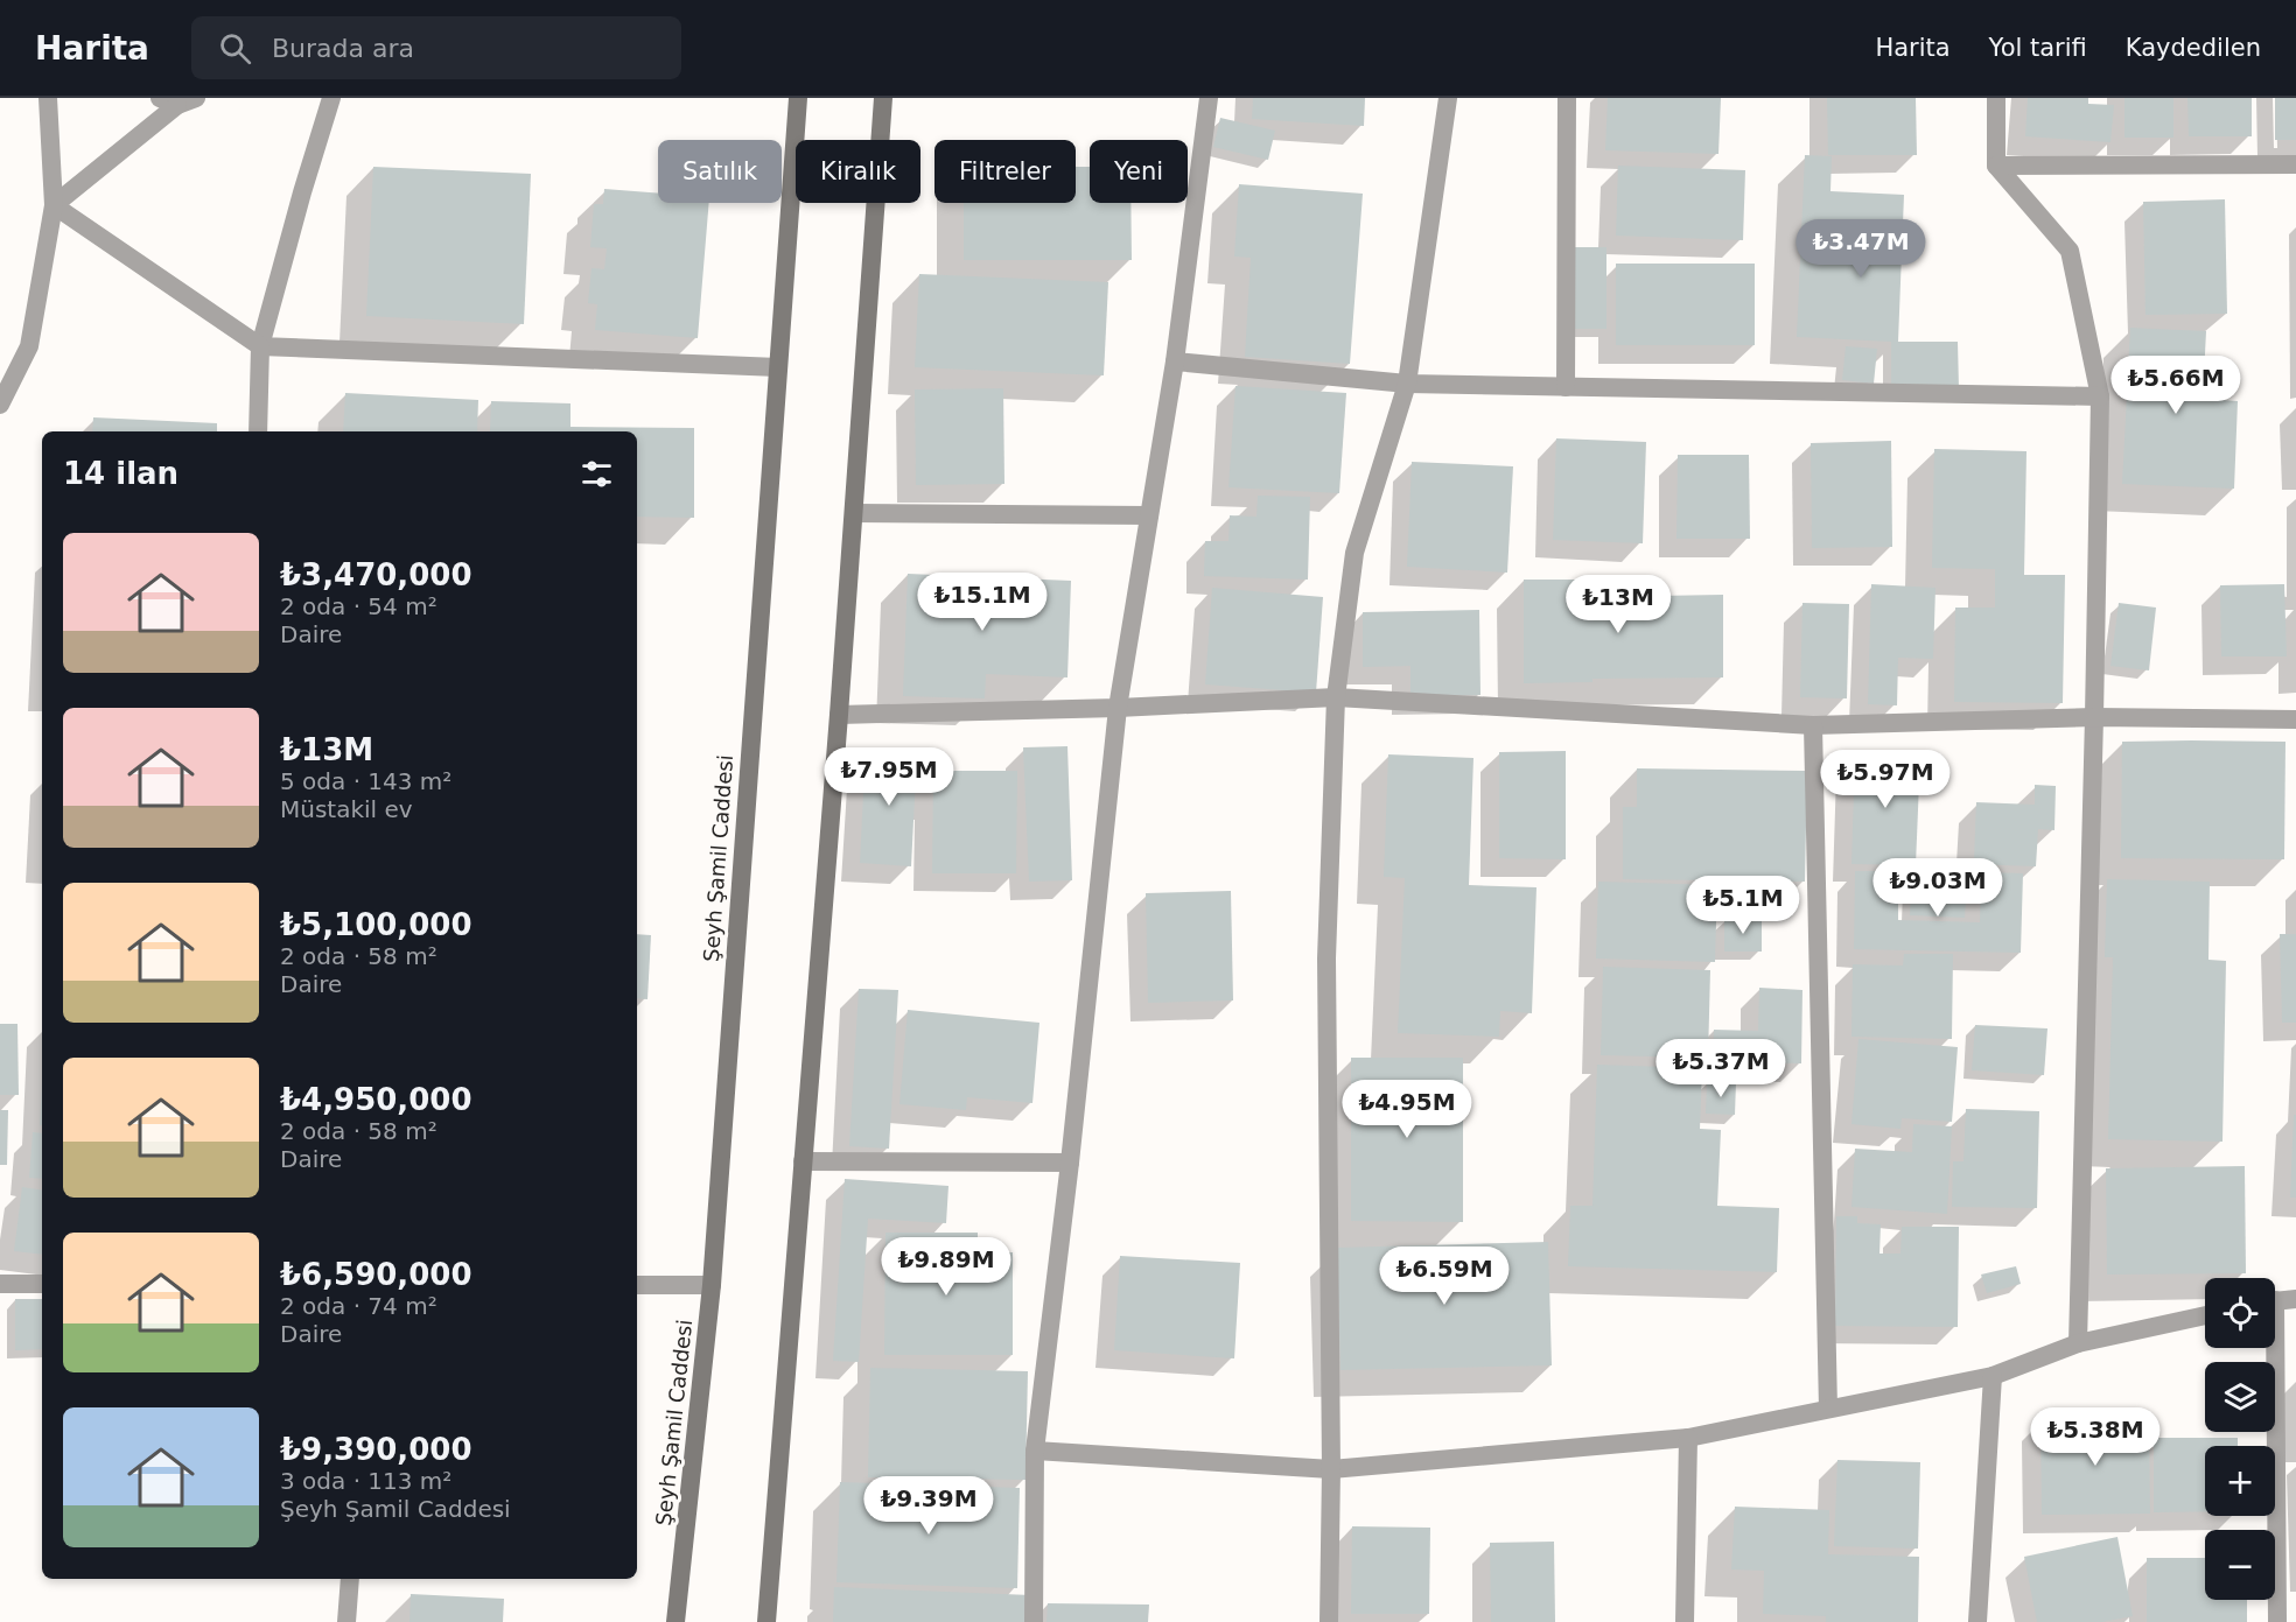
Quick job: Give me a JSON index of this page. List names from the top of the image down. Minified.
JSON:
{"streets":{"main road":["Şeyh Şamil Caddesi"]},"page":{"header":"Harita","search":"Burada ara","nav":["Harita","Yol tarifi","Kaydedilen"],"chip":["Satılık","Kiralık","Filtreler","Yeni"],"price":["₺3.47M","₺5.66M","₺15.1M","₺13M","₺7.95M","₺5.97M","₺9.03M","₺5.1M","₺5.37M","₺4.95M","₺9.89M","₺6.59M","₺5.38M","₺9.39M"],"heading":"14 ilan","list":[{"name":"₺3,470,000","note":"2 oda · 54 m² · Daire"},{"name":"₺13M","note":"5 oda · 143 m² · Müstakil ev"},{"name":"₺5,100,000","note":"2 oda · 58 m² · Daire"},{"name":"₺4,950,000","note":"2 oda · 58 m² · Daire"},{"name":"₺6,590,000","note":"2 oda · 74 m² · Daire"},{"name":"₺9,390,000","note":"3 oda · 113 m² · Şeyh Şamil Caddesi"}],"map_buttons":["+","−"]}}
